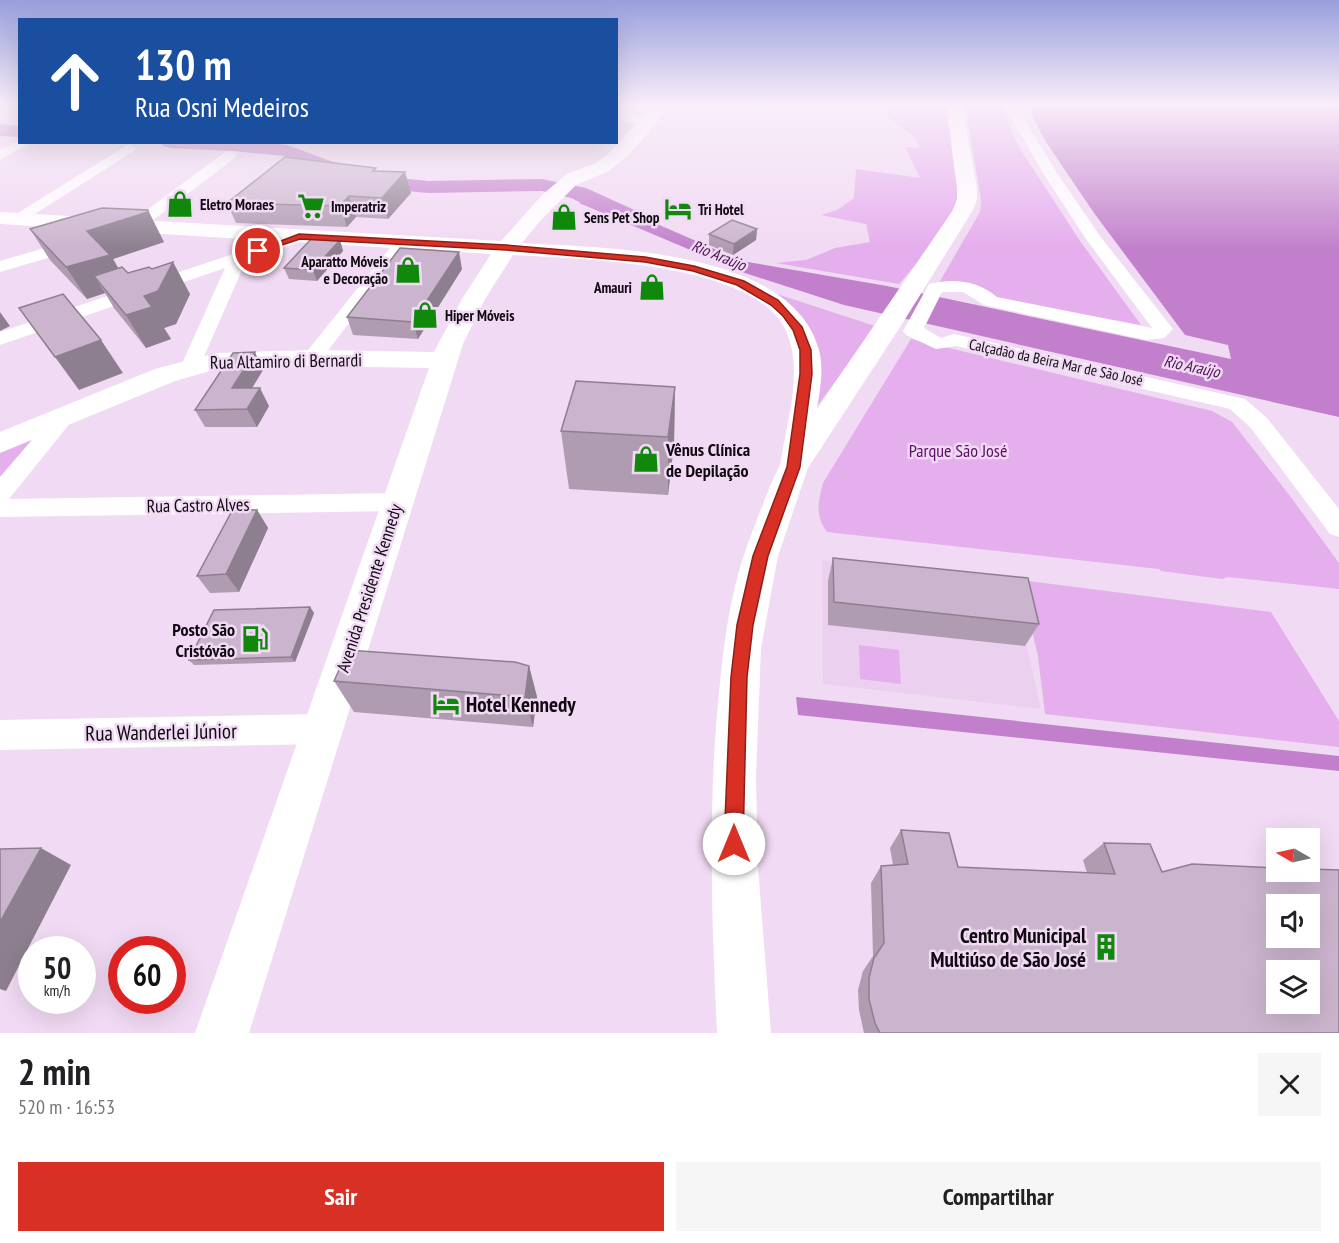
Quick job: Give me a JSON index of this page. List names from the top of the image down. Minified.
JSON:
{"streets":{"main road":["Rua Altamiro di Bernardi","Avenida Presidente Kennedy"],"street":["Calçadão da Beira Mar de São José","Rua Castro Alves","Rua Wanderlei Júnior"]},"crossings":[["Rua Altamiro di Bernardi","Avenida Presidente Kennedy"],["Rua Castro Alves","Avenida Presidente Kennedy"],["Avenida Presidente Kennedy","Rua Wanderlei Júnior"]],"water":["Rio Araújo"],"parks":["Parque São José"],"places":{"shop":["Eletro Moraes","Sens Pet Shop","Aparatto Móveis e Decoração","Amauri","Hiper Móveis","Vênus Clínica de Depilação"],"supermarket":["Imperatriz"],"hotel":["Tri Hotel","Hotel Kennedy"],"fuel station":["Posto São Cristóvão"],"building":["Centro Municipal Multiúso de São José"]},"north":"left","page":{"turn":["130 m","Rua Osni Medeiros"],"speed":"50 km/h","limit":"60","heading":["2 min","520 m · 16:53"],"buttons":["Sair","Compartilhar"]}}
